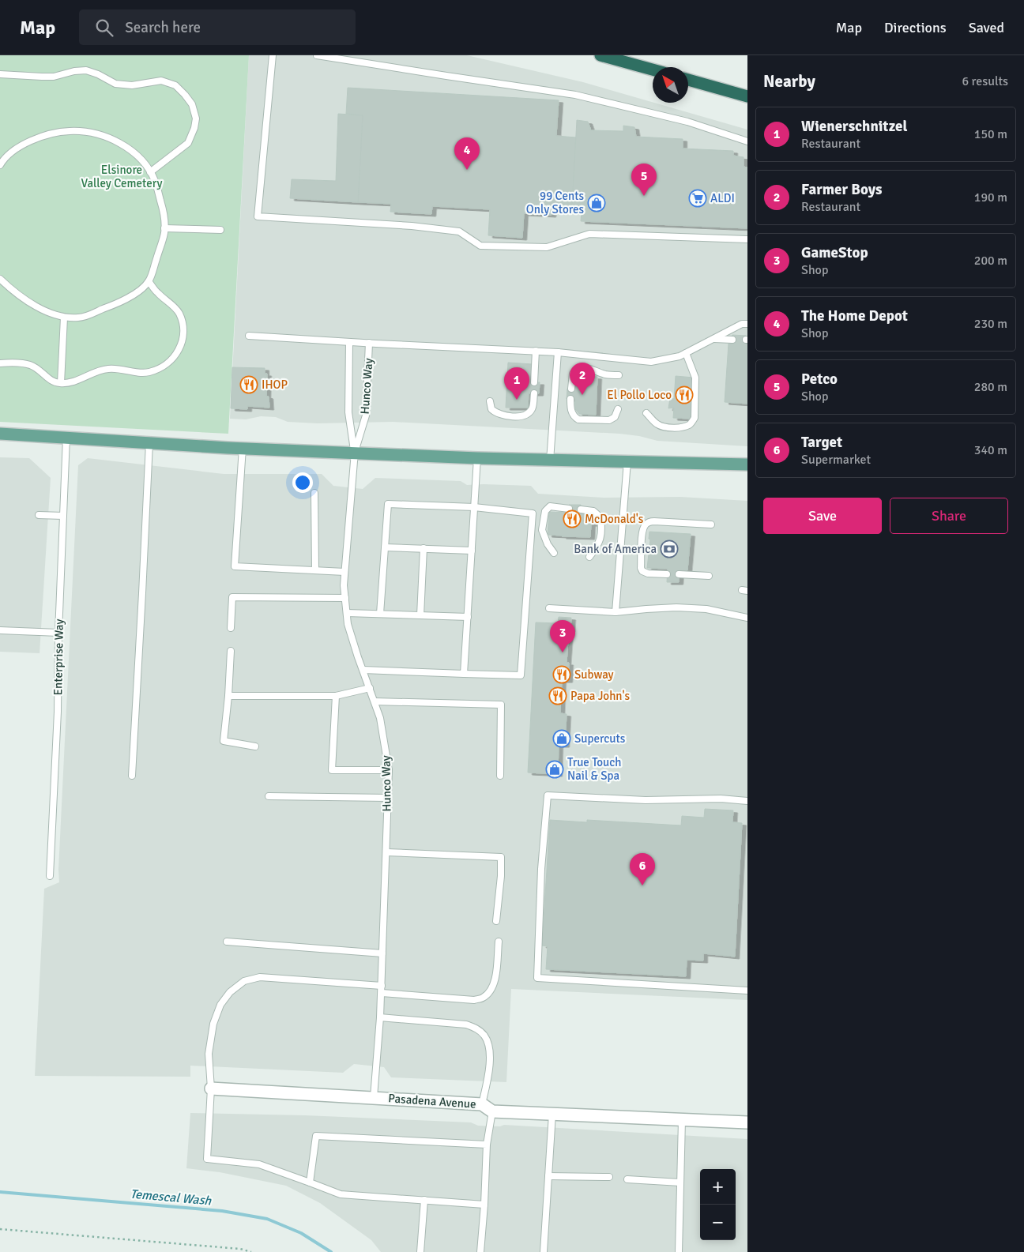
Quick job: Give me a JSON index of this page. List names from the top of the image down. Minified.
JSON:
{"streets":{"street":["Pasadena Avenue"],"lane":["Hunco Way","Enterprise Way"]},"crossings":[["Hunco Way","Pasadena Avenue"]],"water":["Temescal Wash"],"parks":["Elsinore Valley Cemetery"],"places":{"supermarket":["ALDI"],"shop":["99 Cents Only Stores","Supercuts","True Touch Nail & Spa"],"restaurant":["IHOP","El Pollo Loco","McDonald's","Subway","Papa John's"],"bank":["Bank of America"]},"north":"top left","page":{"header":"Map","search":"Search here","nav":["Map","Directions","Saved"],"heading":["Nearby","6 results"],"list":[{"mark":"1","name":"Wienerschnitzel","note":"Restaurant","value":"150 m"},{"mark":"2","name":"Farmer Boys","note":"Restaurant","value":"190 m"},{"mark":"3","name":"GameStop","note":"Shop","value":"200 m"},{"mark":"4","name":"The Home Depot","note":"Shop","value":"230 m"},{"mark":"5","name":"Petco","note":"Shop","value":"280 m"},{"mark":"6","name":"Target","note":"Supermarket","value":"340 m"}],"pins":["4","5","2","1","3","6"],"buttons":["Save","Share"],"map_buttons":["+","−"]}}
